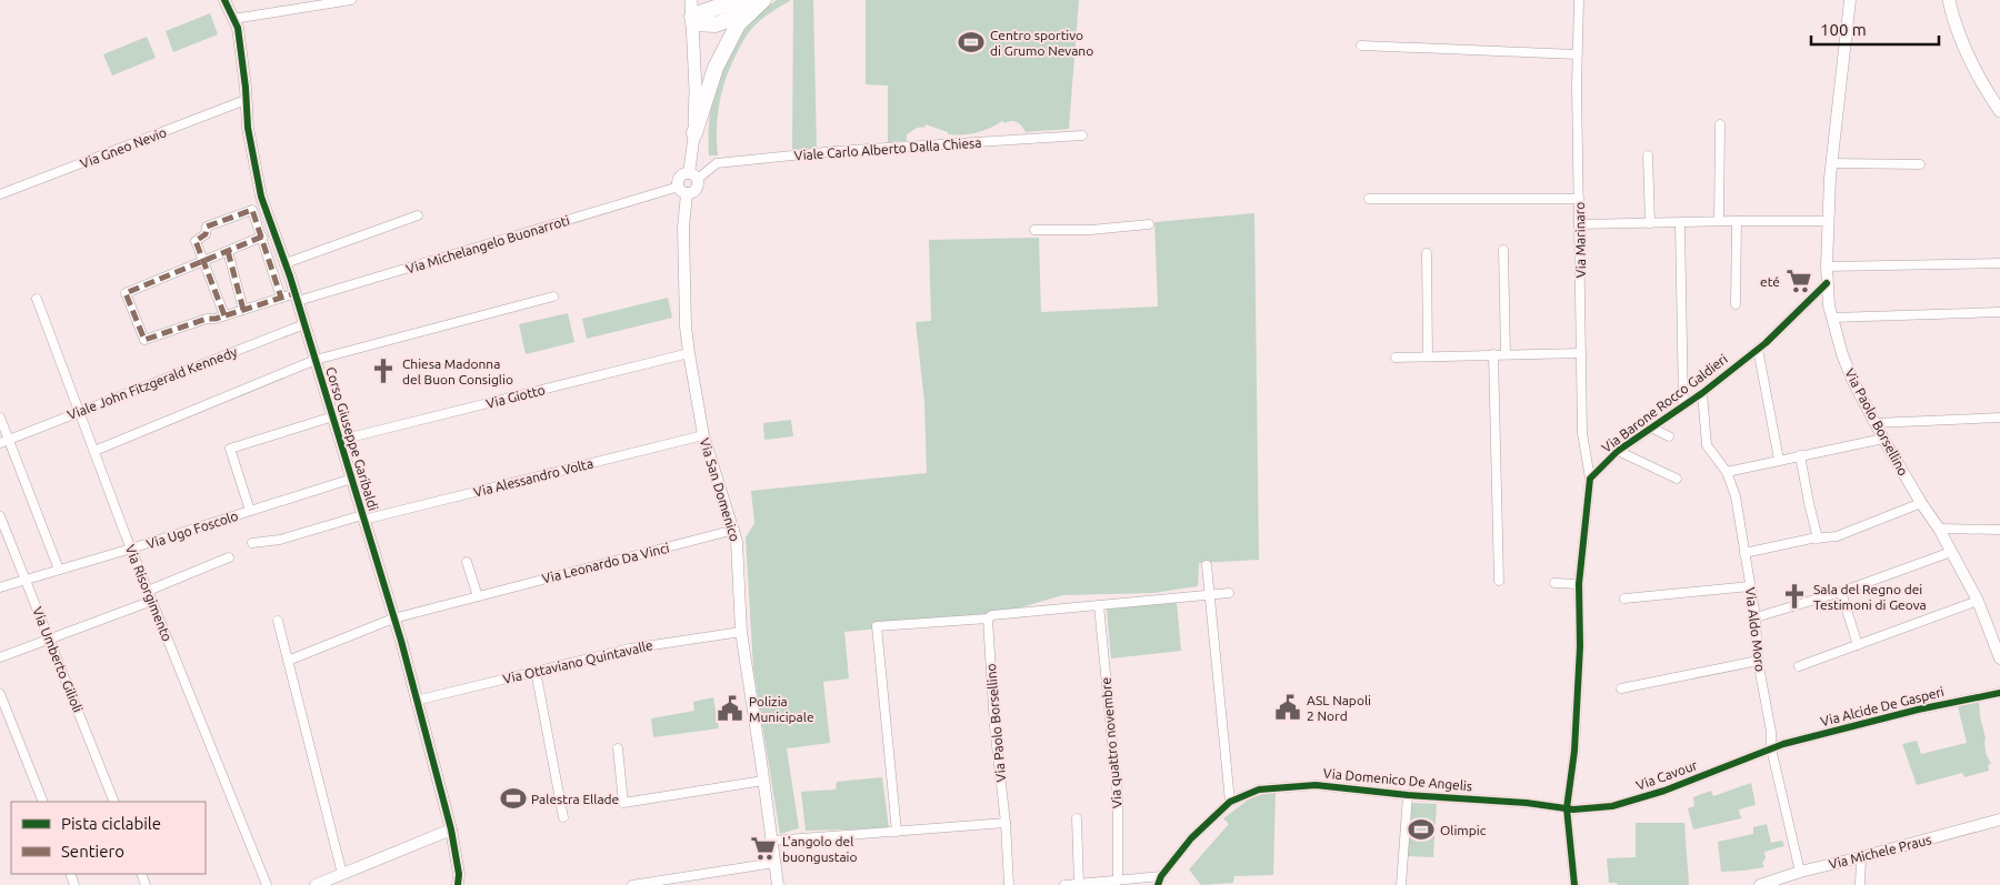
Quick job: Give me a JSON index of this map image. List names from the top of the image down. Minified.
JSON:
{"streets":{"street":["Via Gneo Nevio","Viale Carlo Alberto Dalla Chiesa","Via Marinaro","Via Michelangelo Buonarroti","Viale John Fitzgerald Kennedy","Via Giotto","Via Barone Rocco Galdieri","Via Paolo Borsellino","Corso Giuseppe Garibaldi","Via Alessandro Volta","Via San Domenico","Via Ugo Foscolo","Via Leonardo Da Vinci","Via Risorgimento","Via Aldo Moro","Via Umberto Gilioli","Via Ottaviano Quintavalle","Via Alcide De Gasperi","Via quattro novembre","Via Cavour","Via Domenico De Angelis","Via Michele Praus"]},"crossings":[["Via Gneo Nevio","Corso Giuseppe Garibaldi"],["Via Marinaro","Via Barone Rocco Galdieri"],["Via Michelangelo Buonarroti","Corso Giuseppe Garibaldi"],["Via Michelangelo Buonarroti","Via San Domenico"],["Viale John Fitzgerald Kennedy","Corso Giuseppe Garibaldi"],["Viale John Fitzgerald Kennedy","Via Risorgimento"],["Via Giotto","Corso Giuseppe Garibaldi"],["Via Giotto","Via San Domenico"],["Via Barone Rocco Galdieri","Via Paolo Borsellino"],["Via Barone Rocco Galdieri","Via Aldo Moro"],["Corso Giuseppe Garibaldi","Via Alessandro Volta"],["Corso Giuseppe Garibaldi","Via Ugo Foscolo"],["Corso Giuseppe Garibaldi","Via Leonardo Da Vinci"],["Corso Giuseppe Garibaldi","Via Ottaviano Quintavalle"],["Via Alessandro Volta","Via San Domenico"],["Via San Domenico","Via Leonardo Da Vinci"],["Via San Domenico","Via Ottaviano Quintavalle"],["Via Ugo Foscolo","Via Risorgimento"],["Via Ugo Foscolo","Via Umberto Gilioli"],["Via Aldo Moro","Via Alcide De Gasperi"],["Via Aldo Moro","Via Cavour"],["Via Aldo Moro","Via Michele Praus"],["Via Alcide De Gasperi","Via Cavour"],["Via Cavour","Via Domenico De Angelis"]],"places":{"sports":["Centro sportivo di Grumo Nevano","Palestra Ellade","Olimpic"],"supermarket":["eté","L'angolo del buongustaio"],"church":["Chiesa Madonna del Buon Consiglio","Sala del Regno dei Testimoni di Geova"],"public building":["ASL Napoli 2 Nord","Polizia Municipale"]},"legend":["Pista ciclabile","Sentiero"],"scale_bar":"100 m"}
